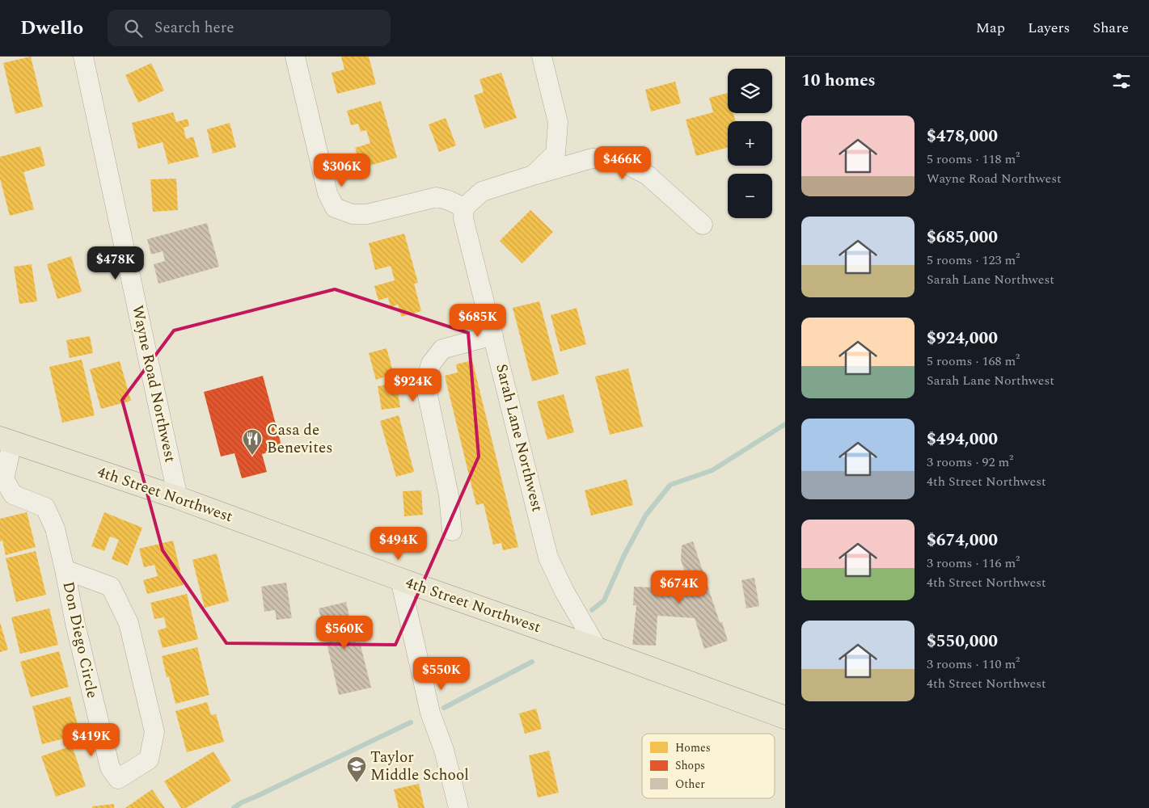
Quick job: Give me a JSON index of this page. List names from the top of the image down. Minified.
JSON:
{"streets":{"main road":["4th Street Northwest"],"street":["Wayne Road Northwest","Sarah Lane Northwest","Don Diego Circle"]},"crossings":[["Wayne Road Northwest","4th Street Northwest"],["Sarah Lane Northwest","4th Street Northwest"],["4th Street Northwest","Don Diego Circle"]],"places":{"restaurant":["Casa de Benevites"],"school or university":["Taylor Middle School"]},"legend":["Homes","Shops","Other"],"page":{"header":"Dwello","search":"Search here","nav":["Map","Layers","Share"],"heading":"10 homes","map_buttons":["+","−"],"list":[{"name":"$478,000","note":"5 rooms · 118 m² · Wayne Road Northwest"},{"name":"$685,000","note":"5 rooms · 123 m² · Sarah Lane Northwest"},{"name":"$924,000","note":"5 rooms · 168 m² · Sarah Lane Northwest"},{"name":"$494,000","note":"3 rooms · 92 m² · 4th Street Northwest"},{"name":"$674,000","note":"3 rooms · 116 m² · 4th Street Northwest"},{"name":"$550,000","note":"3 rooms · 110 m² · 4th Street Northwest"}],"price":["$466K","$306K","$478K","$685K","$924K","$494K","$674K","$560K","$550K","$419K"]}}
